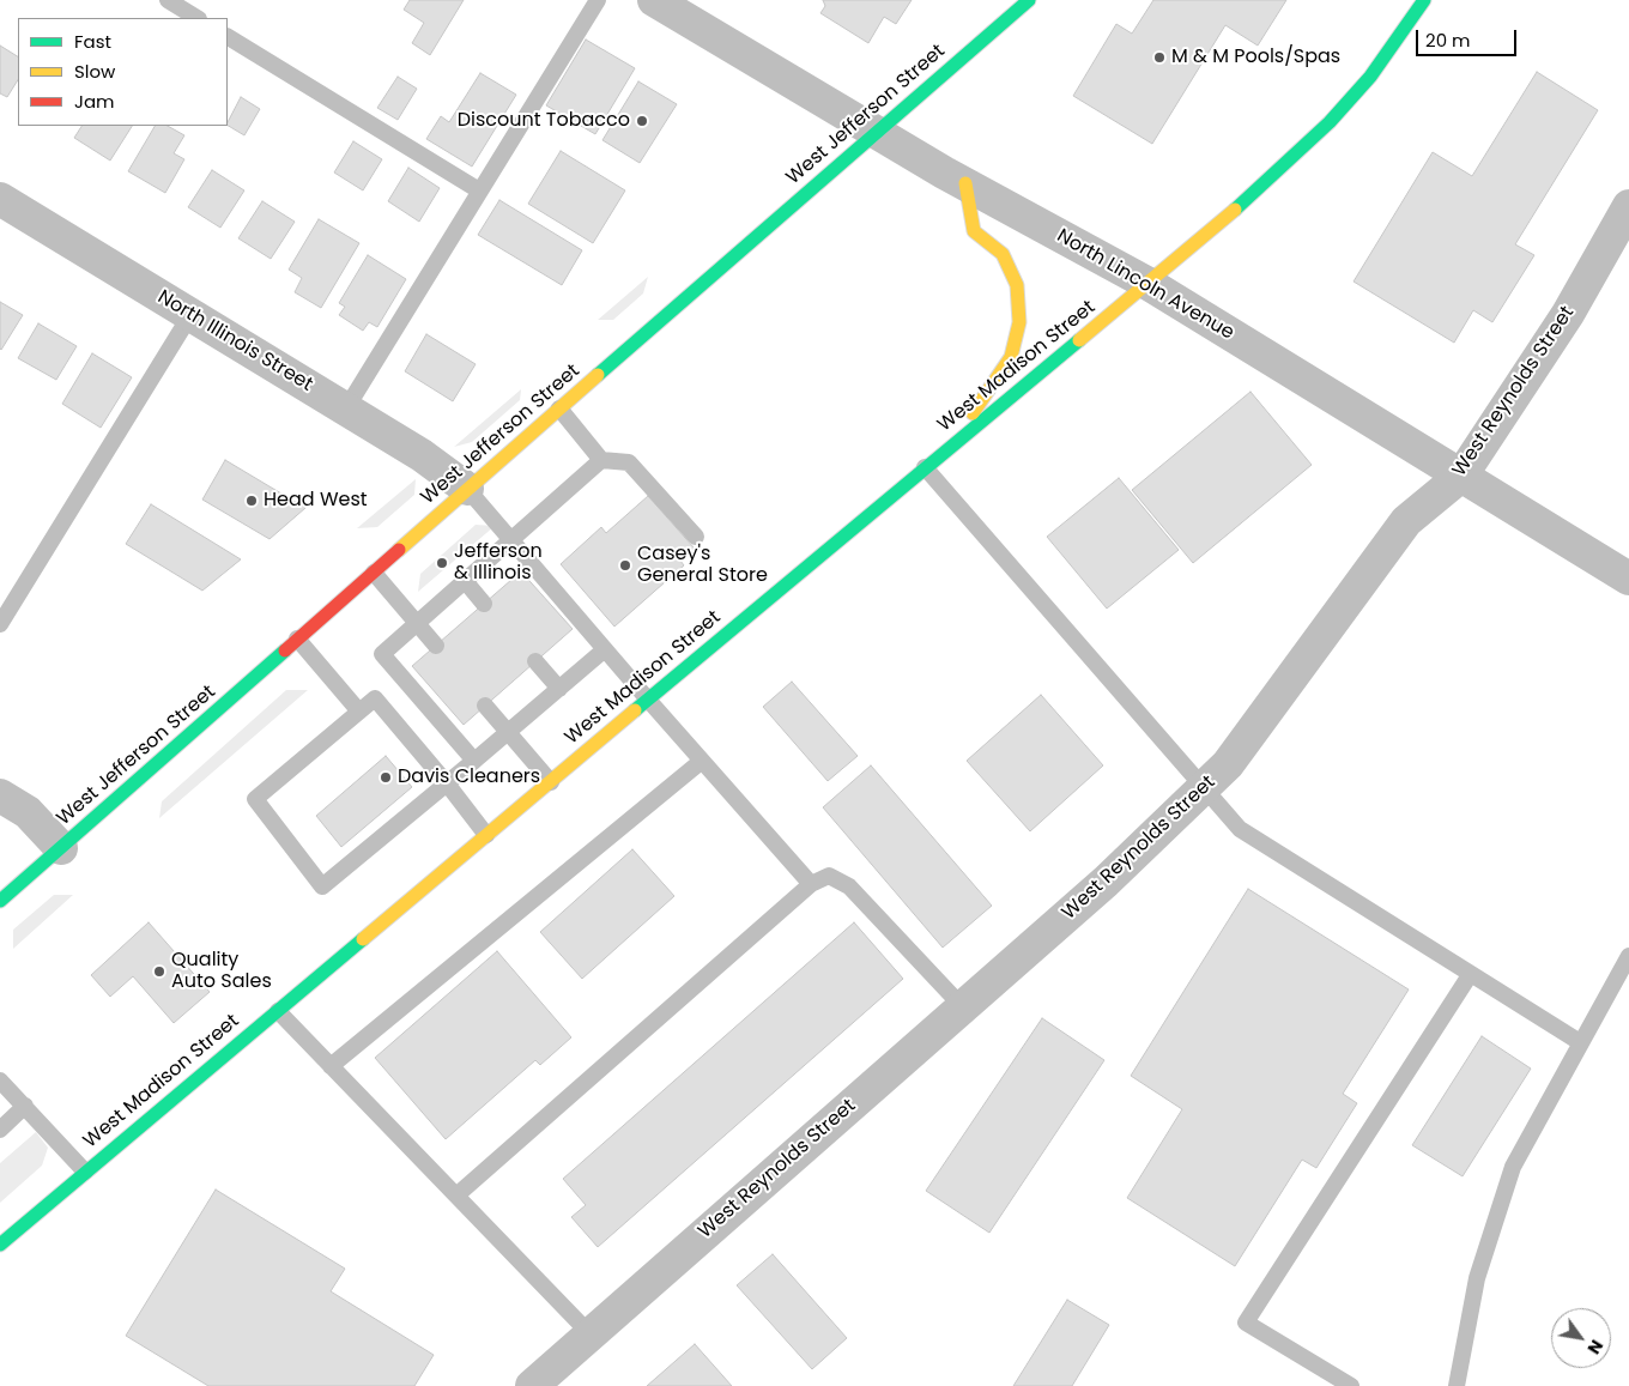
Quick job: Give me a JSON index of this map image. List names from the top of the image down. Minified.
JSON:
{"streets":{"main road":["West Jefferson Street","West Madison Street"],"street":["North Lincoln Avenue","North Illinois Street","West Reynolds Street"]},"crossings":[["West Jefferson Street","North Lincoln Avenue"],["West Jefferson Street","North Illinois Street"],["North Lincoln Avenue","West Madison Street"],["North Lincoln Avenue","West Reynolds Street"]],"places":["M & M Pools/Spas","Discount Tobacco","Head West","Jefferson & Illinois","Casey's General Store","Davis Cleaners","Quality Auto Sales"],"legend":["Fast","Slow","Jam"],"scale_bar":"20 m","north":"bottom right"}
